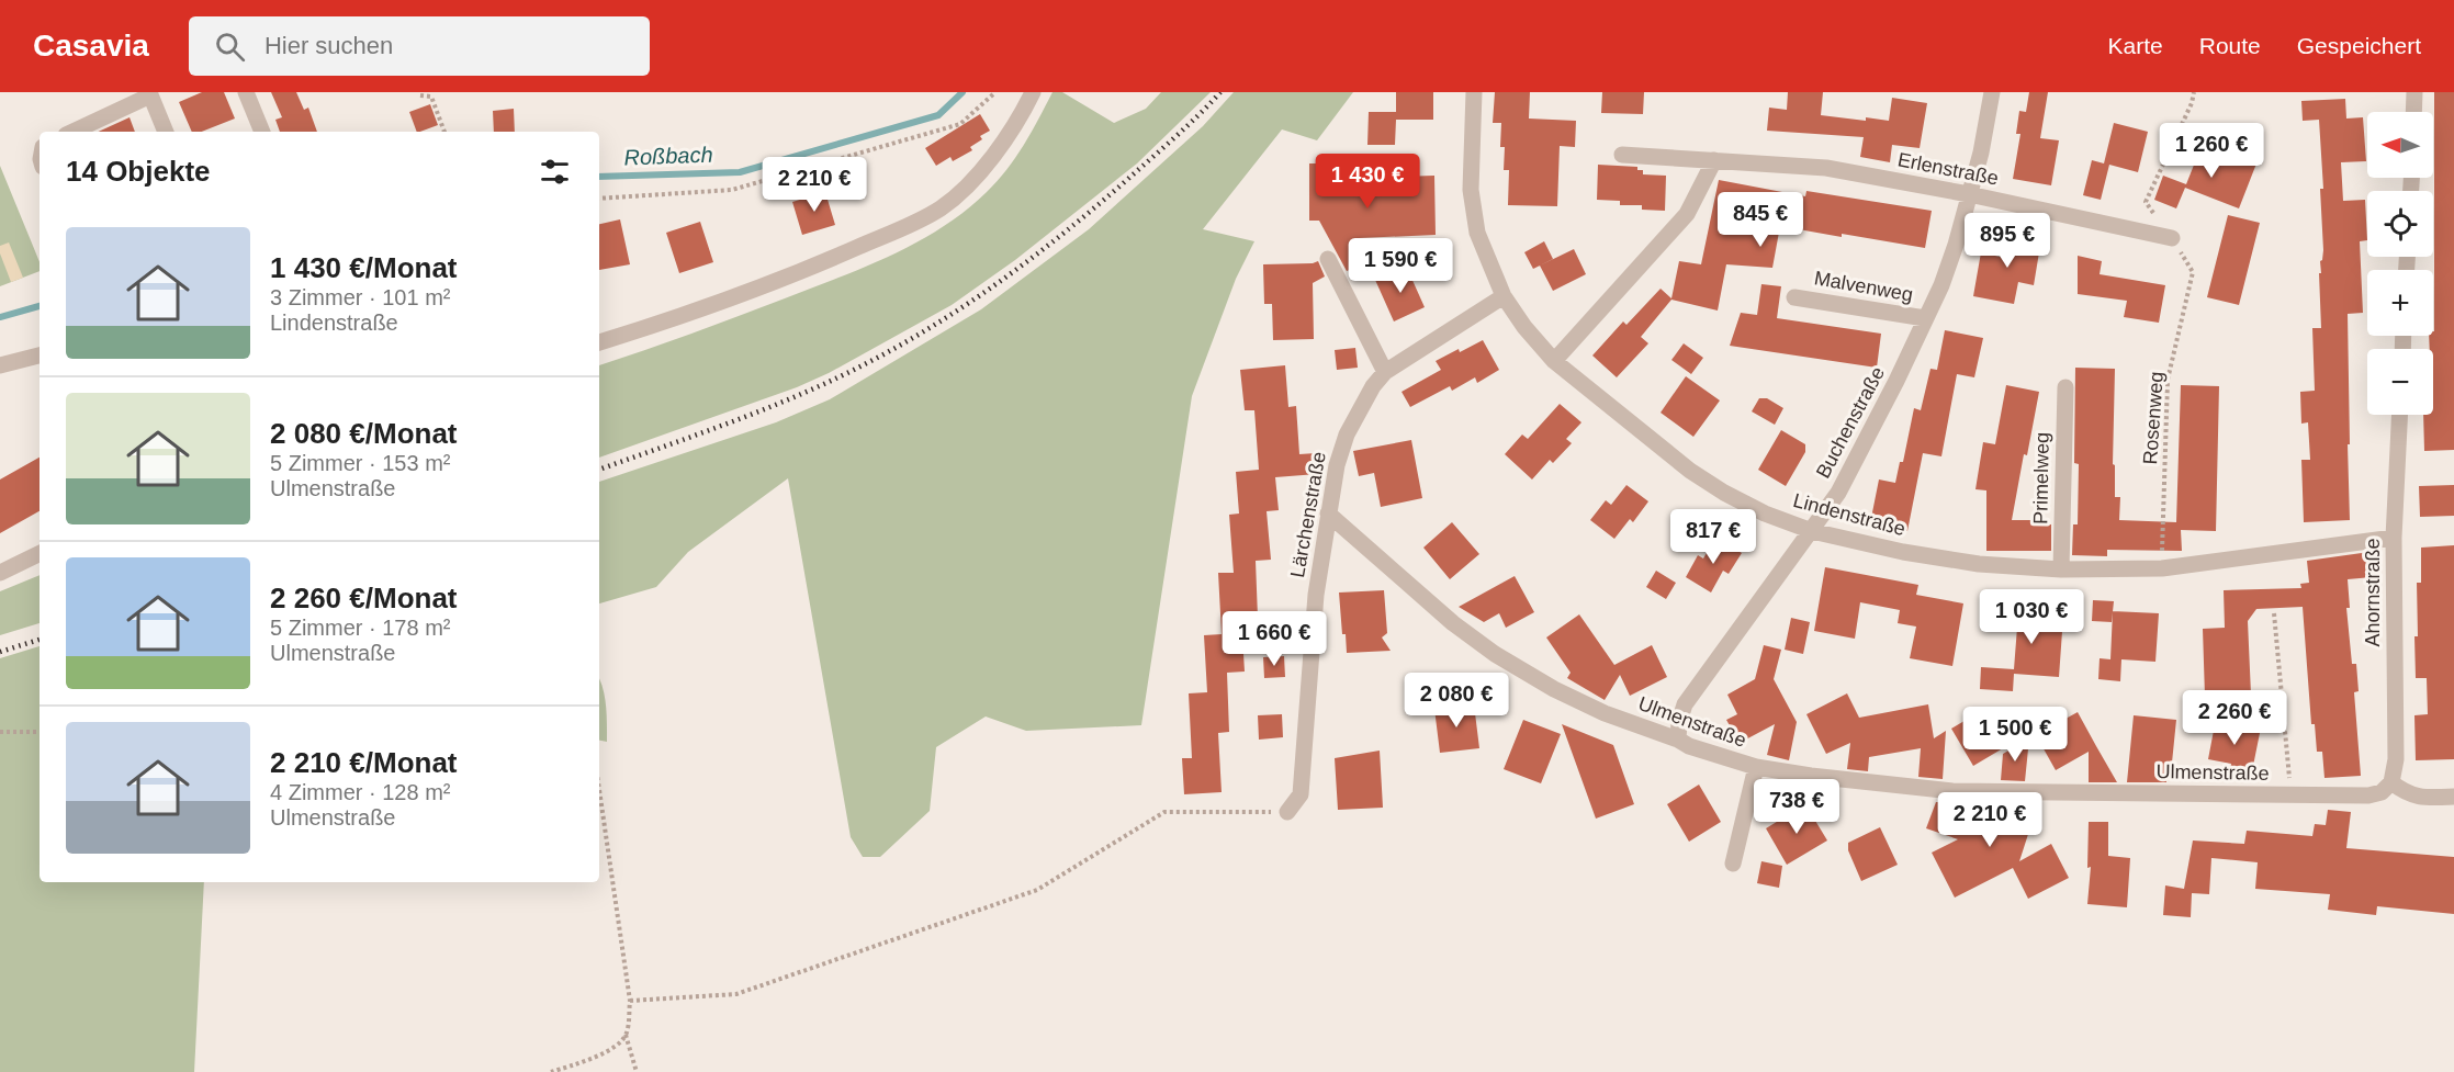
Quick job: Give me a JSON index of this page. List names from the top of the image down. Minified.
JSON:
{"streets":{"street":["Erlenstraße","Malvenweg","Buchenstraße","Primelweg","Lärchenstraße","Lindenstraße","Ahornstraße","Ulmenstraße"],"path":["Rosenweg"]},"crossings":[["Erlenstraße","Rosenweg"],["Erlenstraße","Buchenstraße"],["Malvenweg","Buchenstraße"],["Rosenweg","Lindenstraße"],["Buchenstraße","Lindenstraße"],["Buchenstraße","Ulmenstraße"],["Primelweg","Lindenstraße"],["Lärchenstraße","Lindenstraße"],["Lärchenstraße","Ulmenstraße"],["Lindenstraße","Ahornstraße"],["Ahornstraße","Ulmenstraße"]],"water":["Roßbach"],"north":"left","page":{"header":"Casavia","search":"Hier suchen","nav":["Karte","Route","Gespeichert"],"map_buttons":["+","−"],"price":["1 260 €","1 430 €","2 210 €","845 €","895 €","1 590 €","817 €","1 030 €","1 660 €","2 080 €","2 260 €","1 500 €","738 €","2 210 €"],"heading":"14 Objekte","list":[{"name":"1 430 €/Monat","note":"3 Zimmer · 101 m² · Lindenstraße"},{"name":"2 080 €/Monat","note":"5 Zimmer · 153 m² · Ulmenstraße"},{"name":"2 260 €/Monat","note":"5 Zimmer · 178 m² · Ulmenstraße"},{"name":"2 210 €/Monat","note":"4 Zimmer · 128 m² · Ulmenstraße"}]}}
